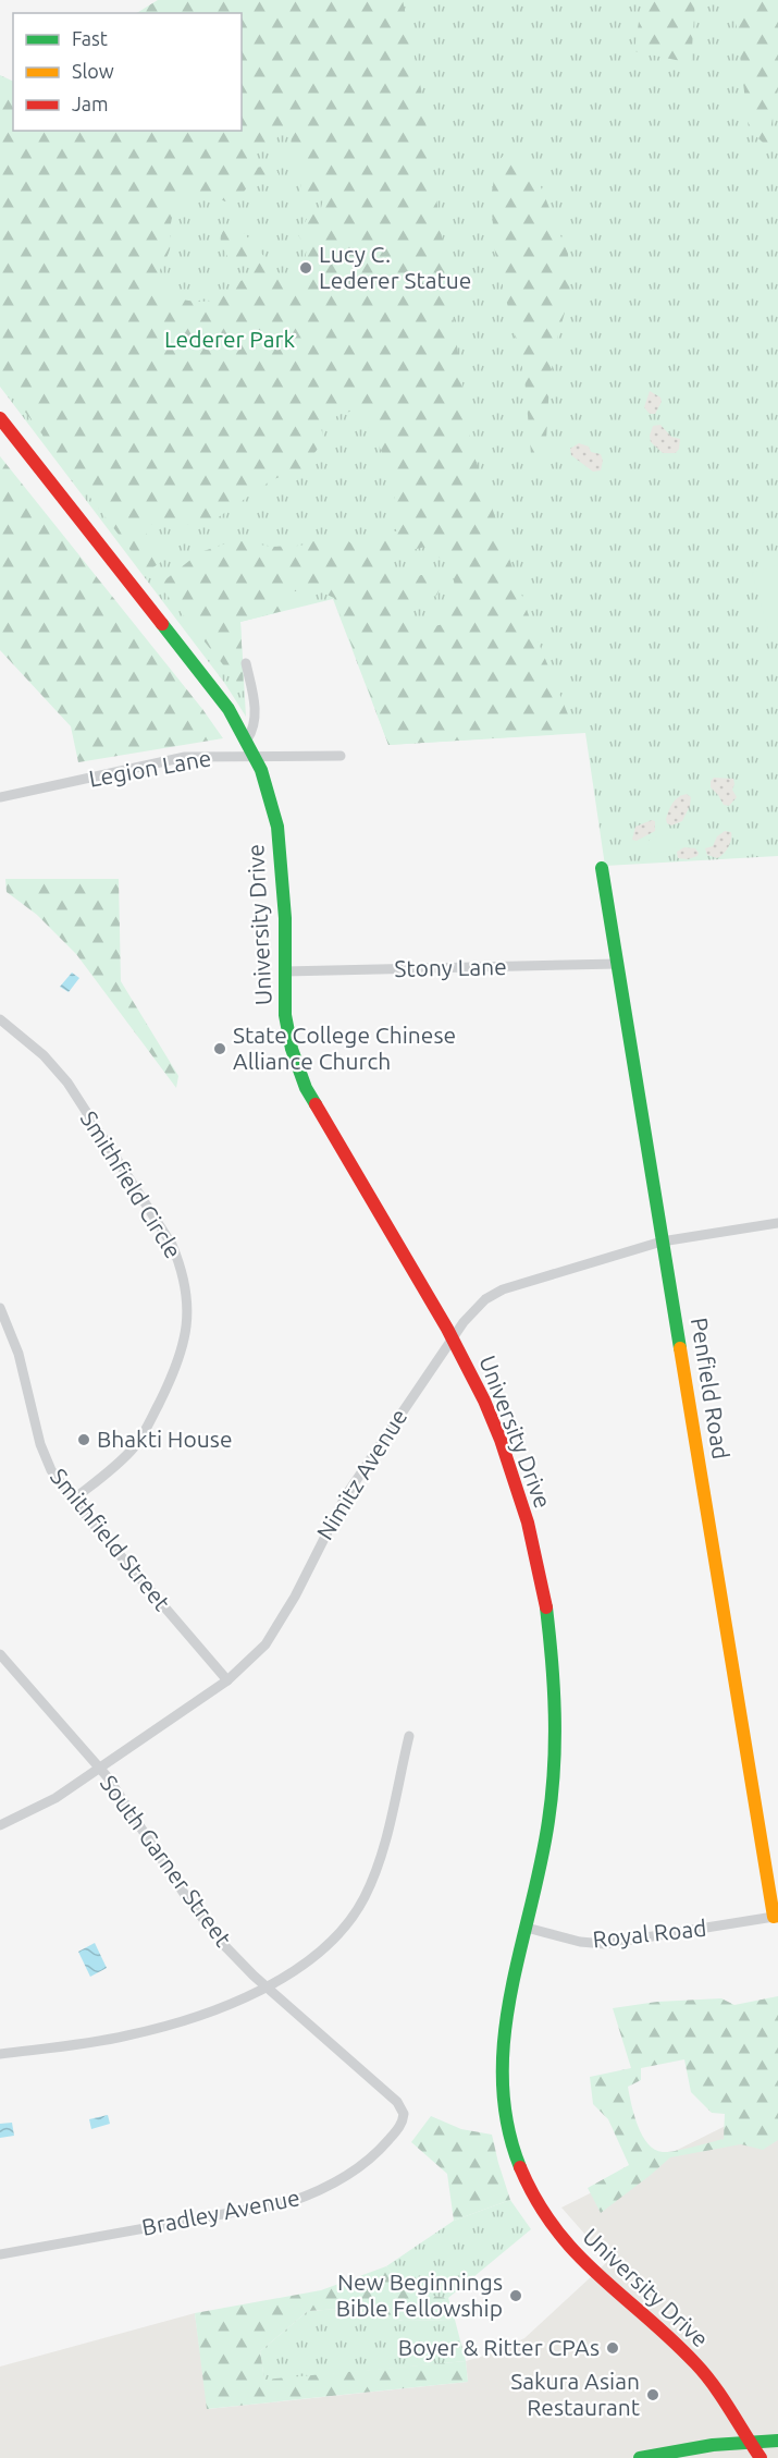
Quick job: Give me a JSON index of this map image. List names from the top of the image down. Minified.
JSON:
{"streets":{"main road":["University Drive","Penfield Road"],"street":["Legion Lane","Stony Lane","Smithfield Circle","Nimitz Avenue","Smithfield Street","South Garner Street","Royal Road","Bradley Avenue"]},"crossings":[["Legion Lane","University Drive"],["University Drive","Stony Lane"],["University Drive","Nimitz Avenue"],["University Drive","Royal Road"],["Stony Lane","Penfield Road"],["Smithfield Circle","Smithfield Street"],["Penfield Road","Nimitz Avenue"],["Penfield Road","Royal Road"],["Nimitz Avenue","Smithfield Street"],["Nimitz Avenue","South Garner Street"],["South Garner Street","Bradley Avenue"]],"parks":["Lederer Park"],"places":["Lucy C. Lederer Statue","State College Chinese Alliance Church","Bhakti House","New Beginnings Bible Fellowship","Boyer & Ritter CPAs","Sakura Asian Restaurant"],"legend":["Fast","Slow","Jam"]}
